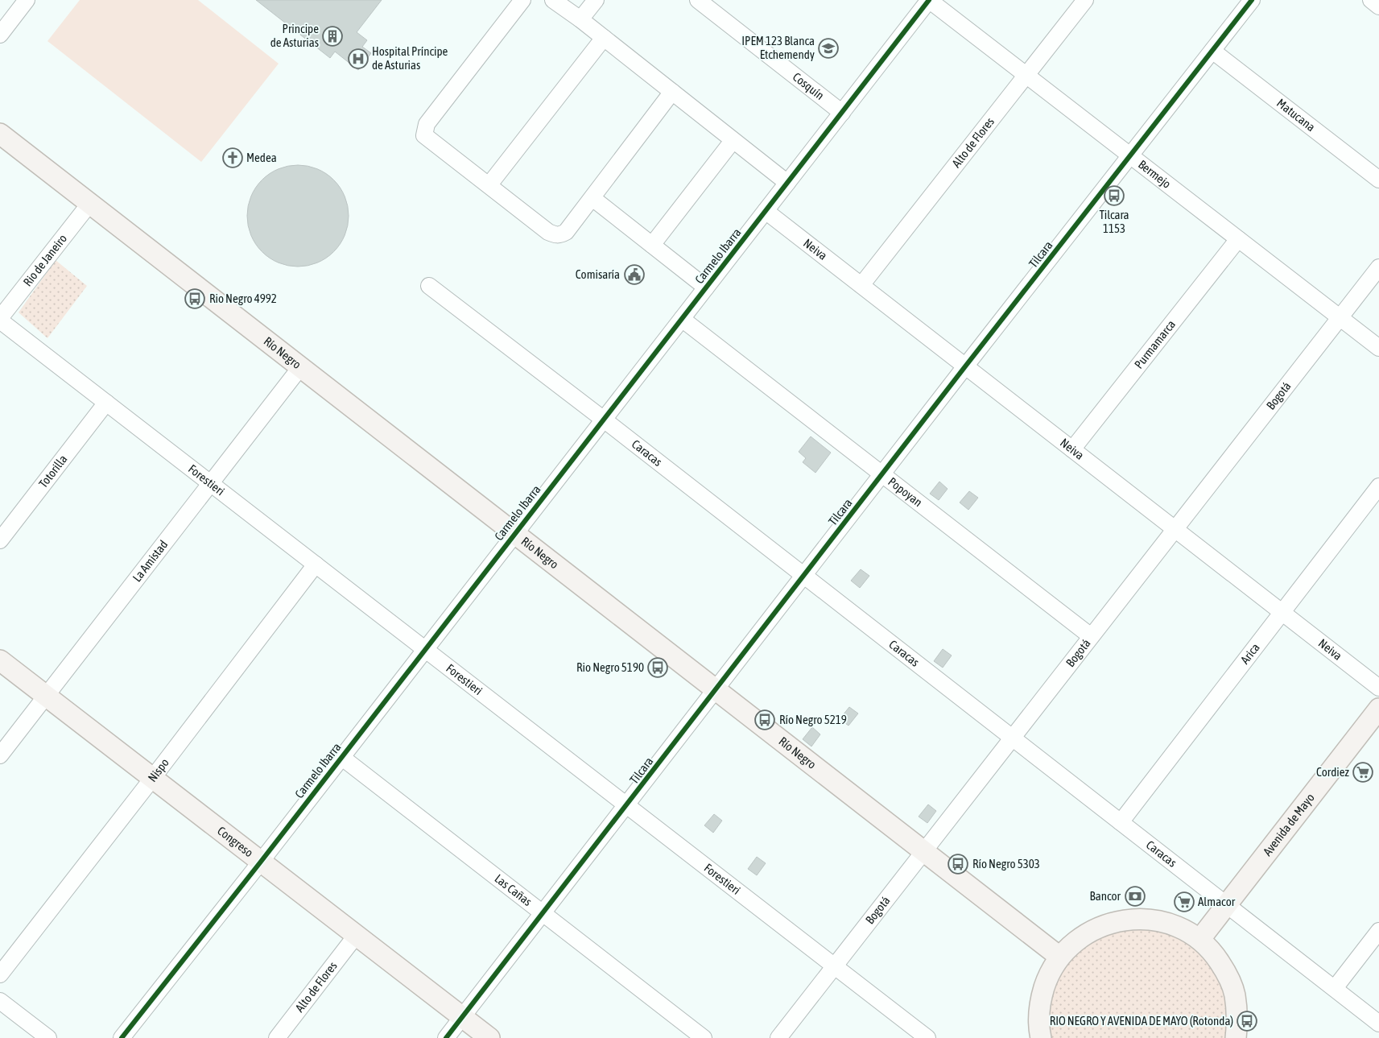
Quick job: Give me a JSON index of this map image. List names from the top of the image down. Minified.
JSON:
{"streets":{"main road":["Río Negro","Avenida de Mayo","Congreso"],"street":["Cosquín","Matucana","Alto de Flores","Bermejo","Neiva","Tilcara","Carmelo Ibarra","Rio de Janeiro","Purmamarca","Bogotá","Caracas","Totorilla","Forestieri","Popoyan","La Amistad","Arica","Nispo","Las Cañas"]},"crossings":[["Cosquín","Carmelo Ibarra"],["Matucana","Tilcara"],["Alto de Flores","Bermejo"],["Alto de Flores","Neiva"],["Alto de Flores","Congreso"],["Bermejo","Tilcara"],["Bermejo","Carmelo Ibarra"],["Bermejo","Purmamarca"],["Bermejo","Bogotá"],["Neiva","Tilcara"],["Neiva","Carmelo Ibarra"],["Neiva","Purmamarca"],["Neiva","Bogotá"],["Neiva","Arica"],["Tilcara","Río Negro"],["Tilcara","Caracas"],["Tilcara","Forestieri"],["Tilcara","Popoyan"],["Tilcara","Congreso"],["Tilcara","Las Cañas"],["Carmelo Ibarra","Río Negro"],["Carmelo Ibarra","Caracas"],["Carmelo Ibarra","Forestieri"],["Carmelo Ibarra","Popoyan"],["Carmelo Ibarra","Congreso"],["Carmelo Ibarra","Las Cañas"],["Rio de Janeiro","Río Negro"],["Rio de Janeiro","Forestieri"],["Río Negro","Bogotá"],["Río Negro","La Amistad"],["Bogotá","Caracas"],["Bogotá","Forestieri"],["Bogotá","Popoyan"],["Caracas","Arica"],["Caracas","Avenida de Mayo"],["Totorilla","Forestieri"],["Forestieri","La Amistad"],["Forestieri","Nispo"],["La Amistad","Congreso"],["Nispo","Congreso"]],"places":{"building":["Principe de Asturias"],"school or university":["IPEM 123 Blanca Etchemendy"],"hospital":["Hospital Príncipe de Asturias"],"church":["Medea"],"bus stop":["Tilcara 1153","Rio Negro 4992","Rio Negro 5190","Río Negro 5219","Río Negro 5303","RIO NEGRO Y AVENIDA DE MAYO (Rotonda)"],"public building":["Comisaría"],"supermarket":["Cordiez","Almacor"],"bank":["Bancor"]}}
